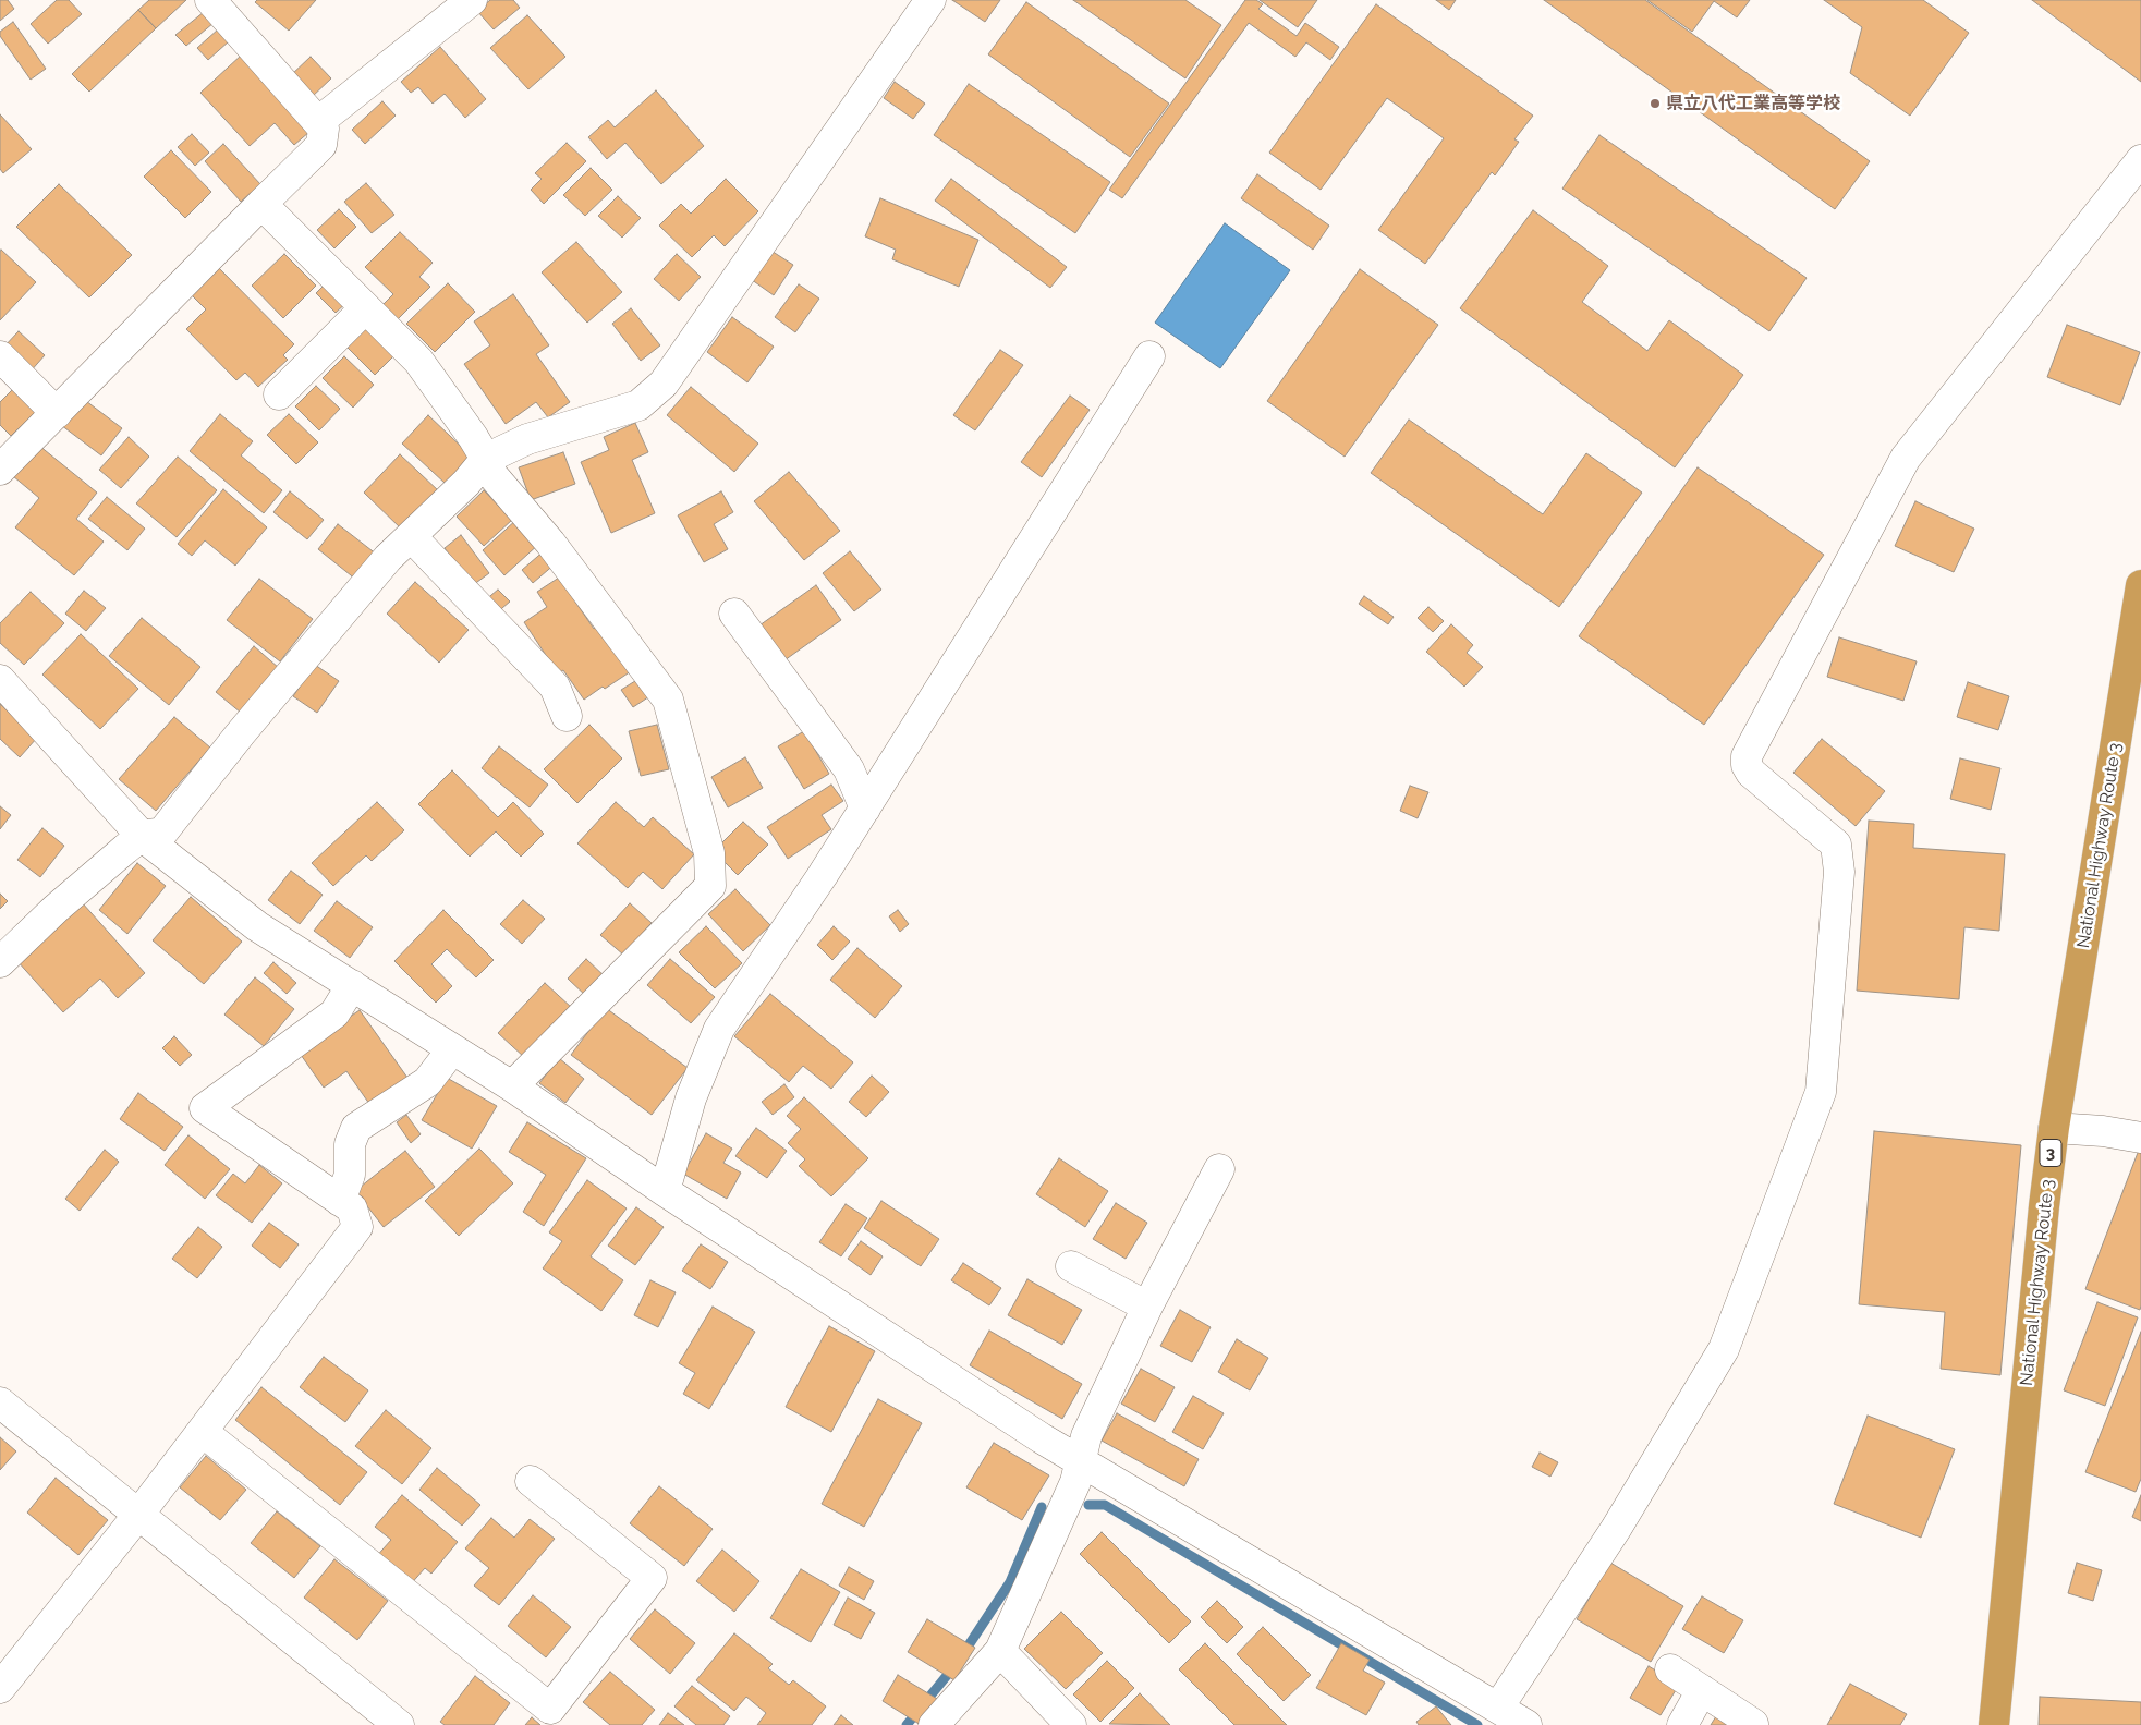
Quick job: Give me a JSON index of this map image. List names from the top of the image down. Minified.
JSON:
{"streets":{"highway":["National Highway Route 3","3"]},"places":["県立八代工業高等学校"]}
